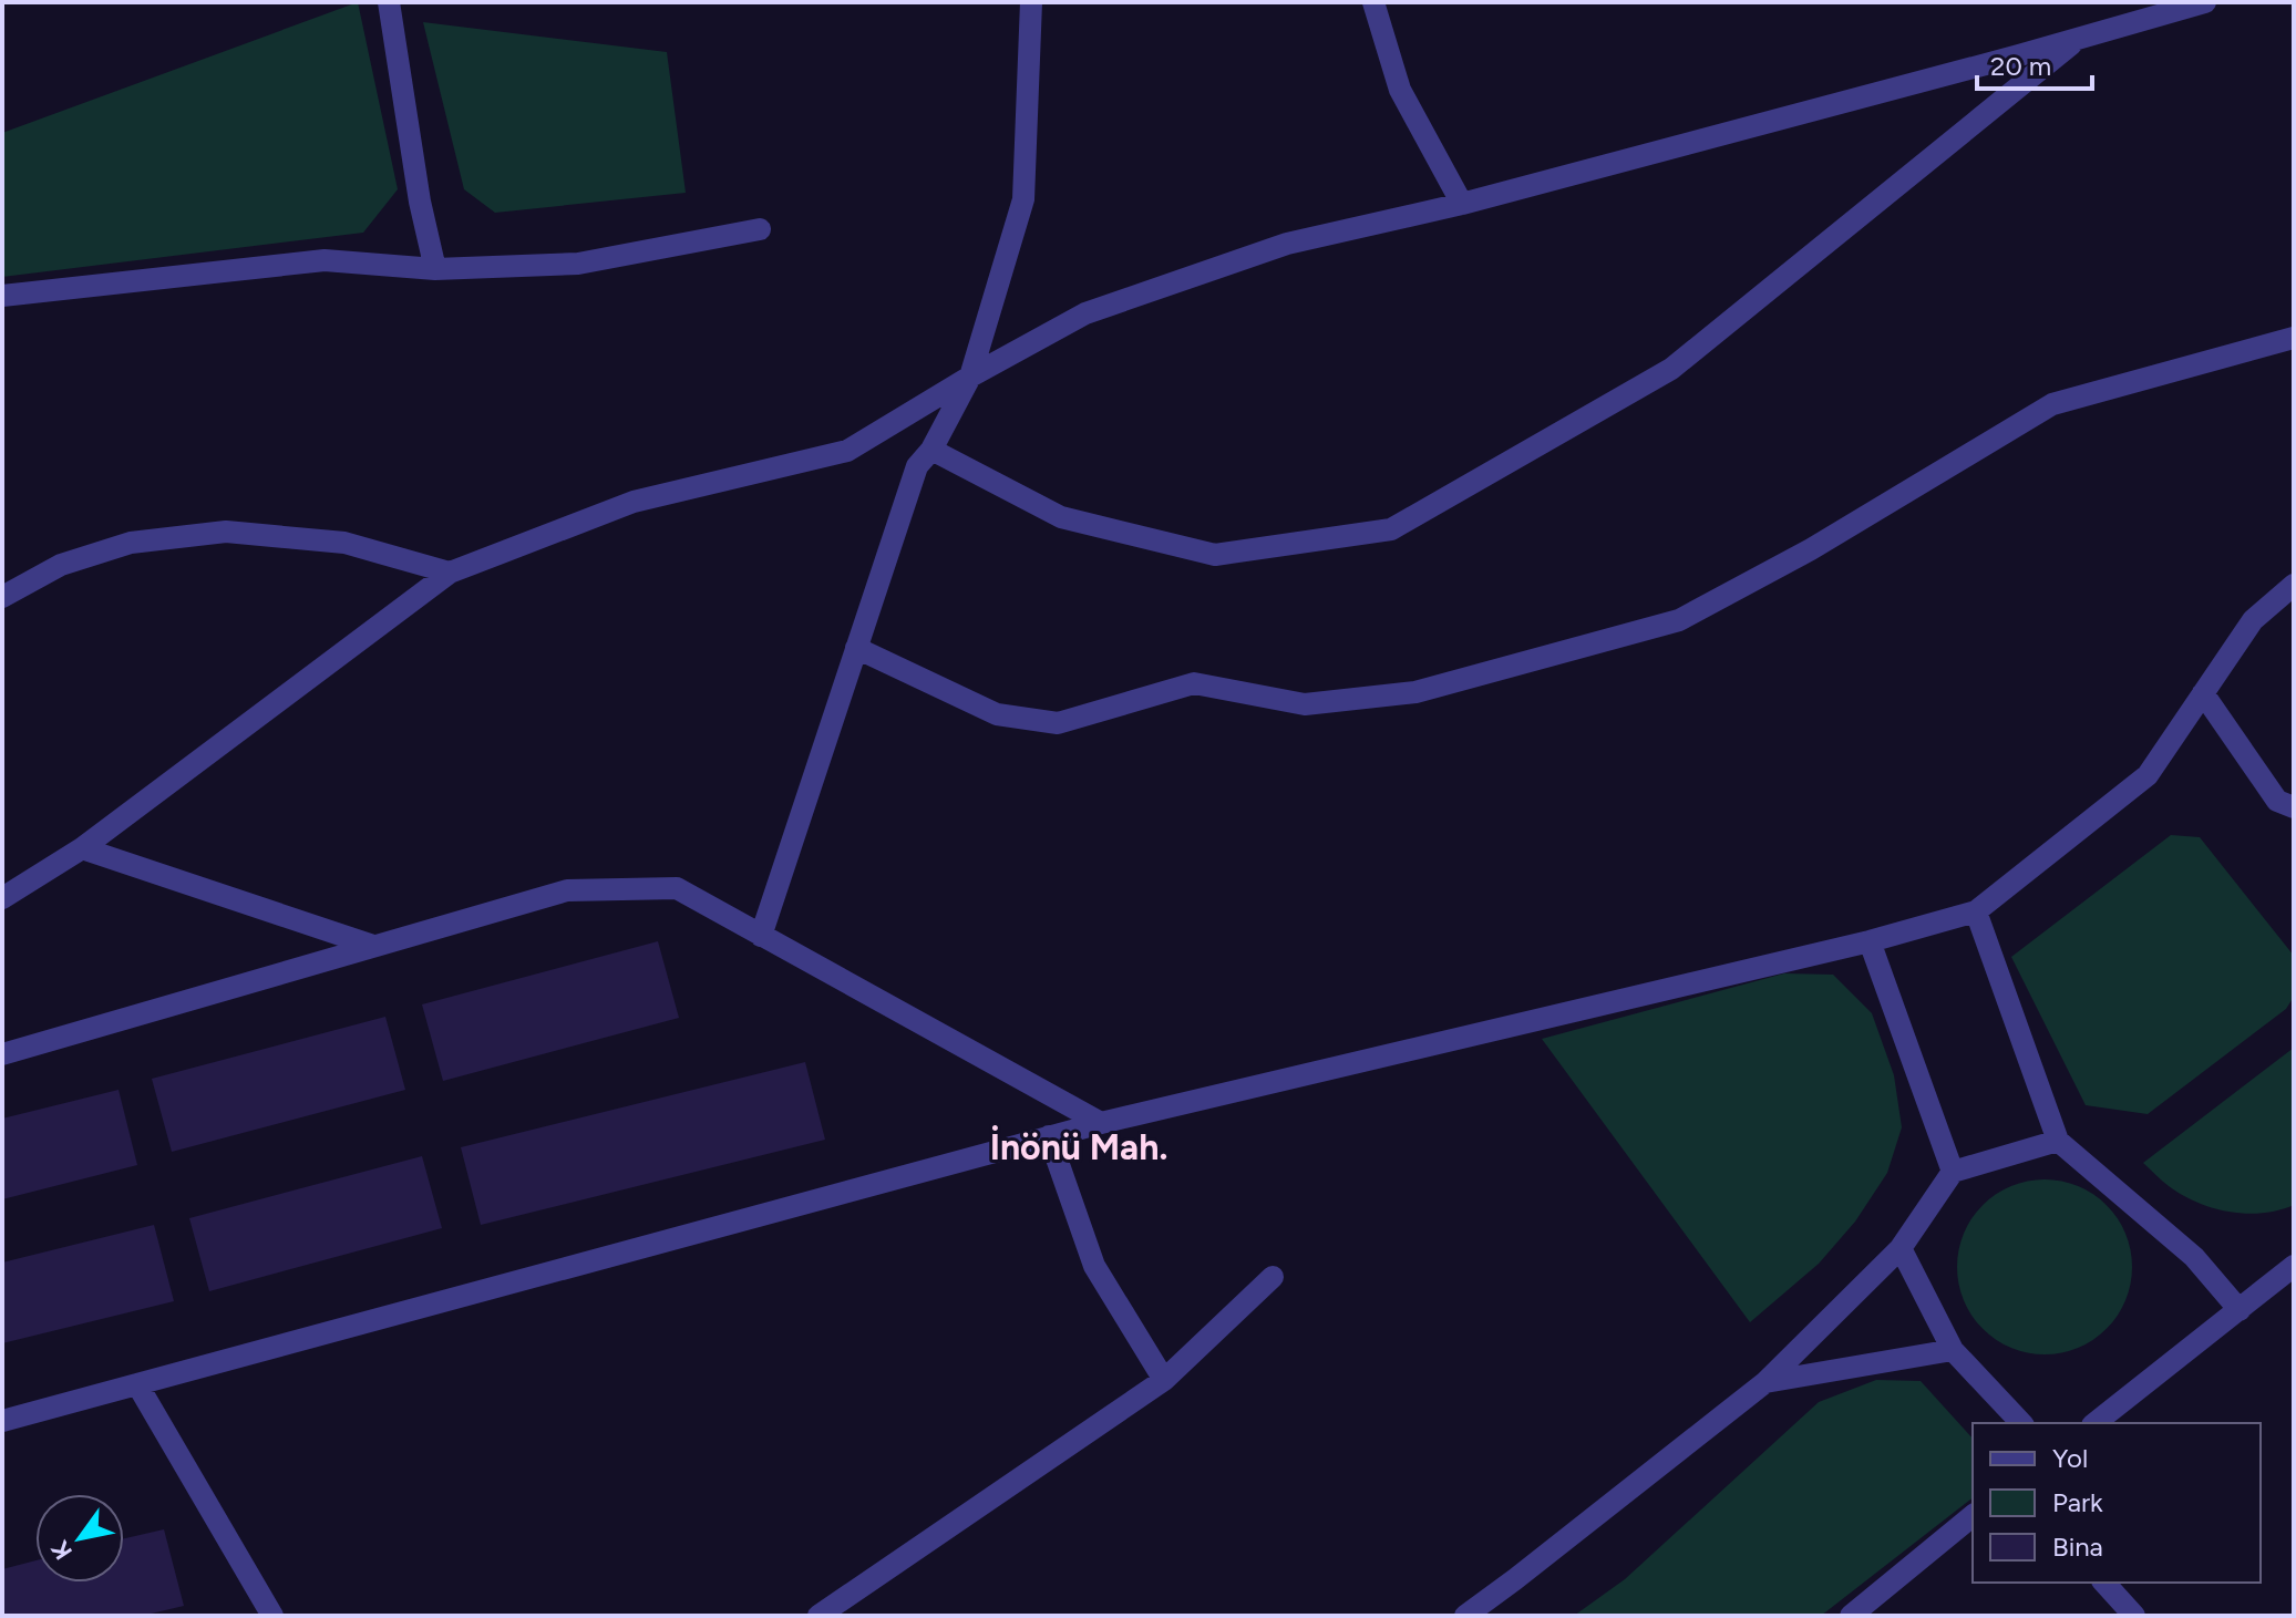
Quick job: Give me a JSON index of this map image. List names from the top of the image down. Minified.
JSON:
{"districts":["İnönü Mah."],"legend":["Yol","Park","Bina"],"scale_bar":"20 m","north":"bottom left"}
